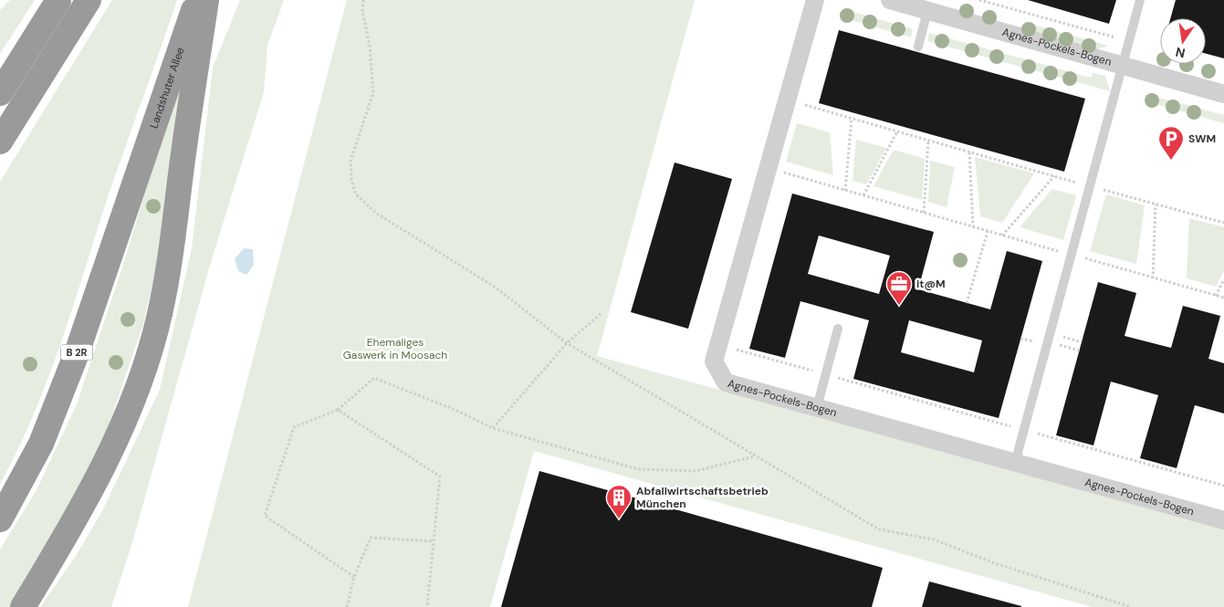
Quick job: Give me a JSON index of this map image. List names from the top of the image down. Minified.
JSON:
{"streets":{"highway":["Landshuter Allee","B 2R"],"street":["Agnes-Pockels-Bogen"]},"parks":["Ehemaliges Gaswerk in Moosach"],"places":{"parking":["SWM"],"office":["it@M"],"building":["Abfallwirtschaftsbetrieb München"]},"north":"bottom"}
